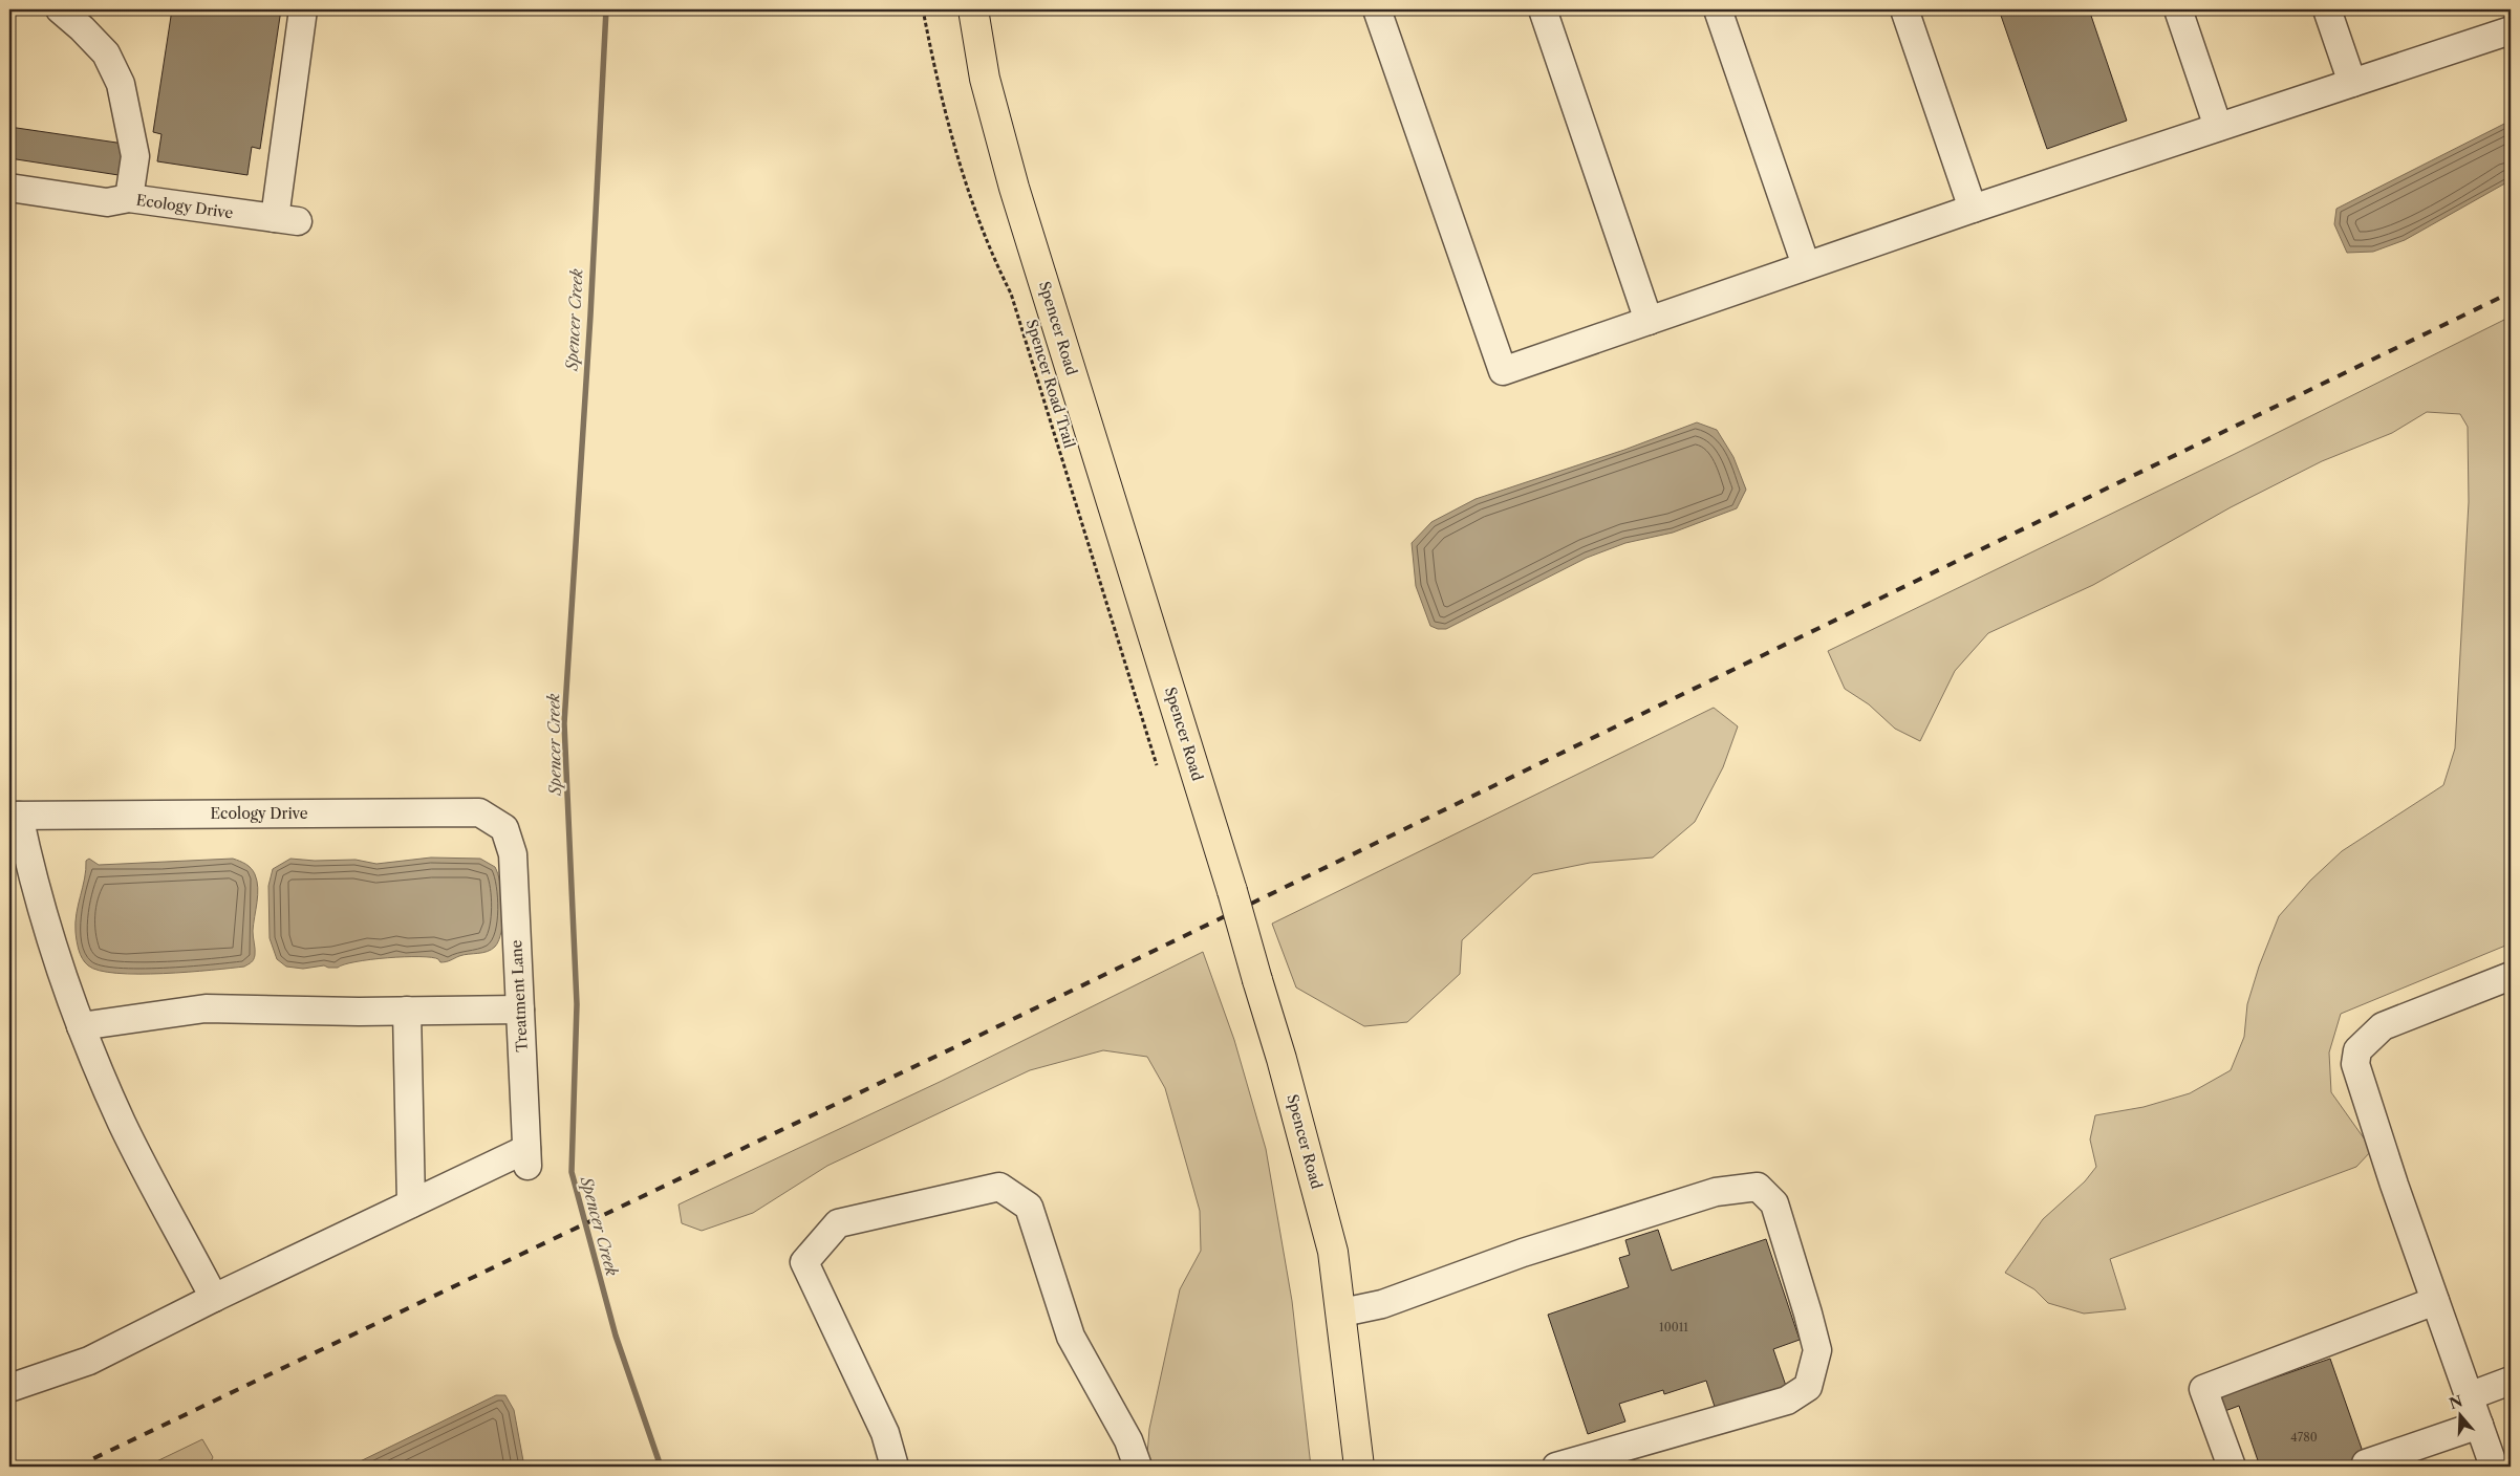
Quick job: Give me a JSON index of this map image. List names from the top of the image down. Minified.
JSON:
{"streets":{"main road":["Spencer Road"],"street":["Ecology Drive","Treatment Lane"],"path":["Spencer Road Trail"]},"crossings":[["Ecology Drive","Treatment Lane"]],"water":["Spencer Creek"],"house_numbers":["10011","4780"],"north":"top"}
